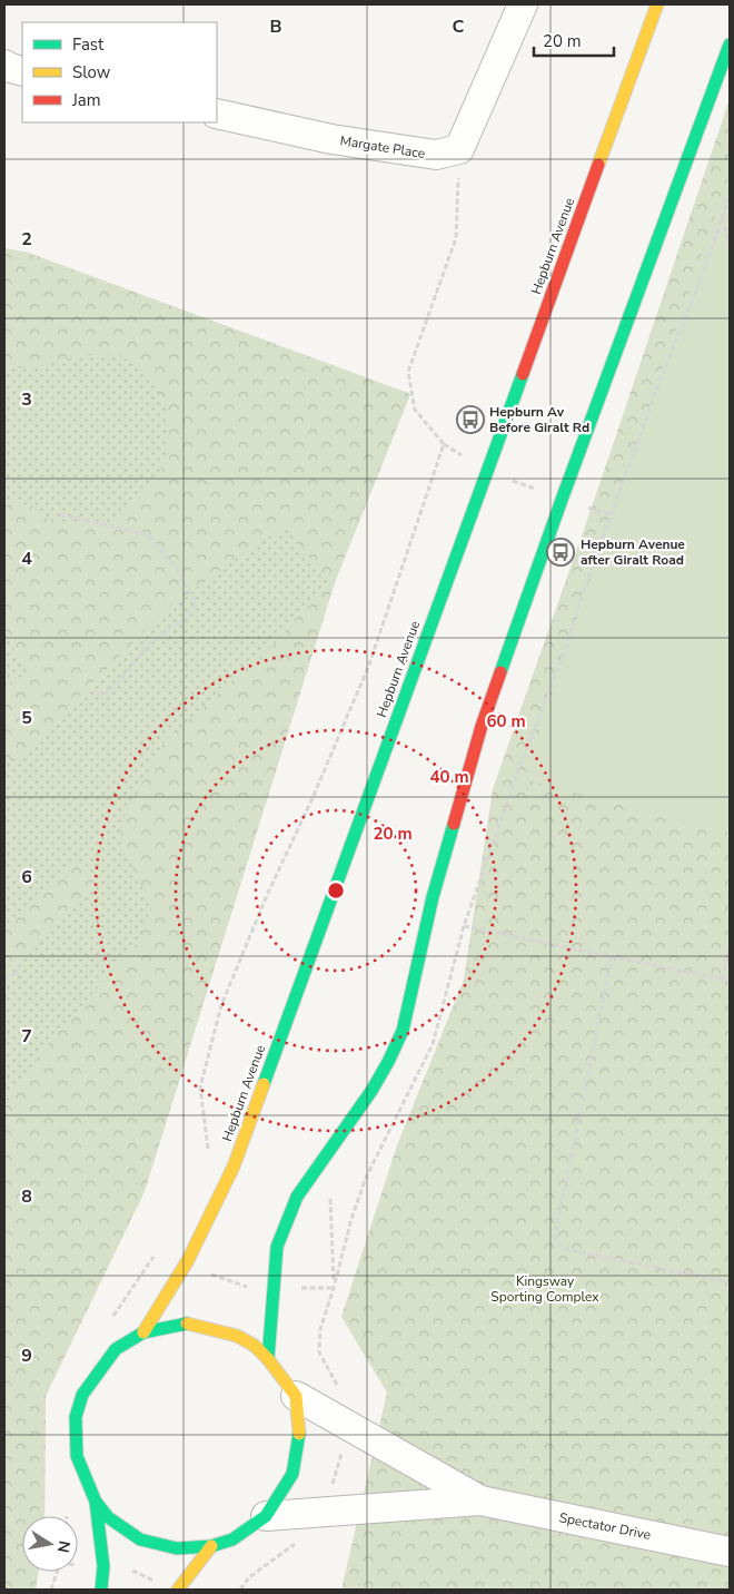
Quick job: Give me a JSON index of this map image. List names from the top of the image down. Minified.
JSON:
{"streets":{"main road":["Hepburn Avenue"],"street":["Margate Place","Spectator Drive"]},"parks":["Kingsway Sporting Complex"],"places":{"bus stop":["Hepburn Av Before Giralt Rd","Hepburn Avenue after Giralt Road"]},"legend":["Fast","Slow","Jam"],"scale_bar":"20 m","north":"right","grid":{"columns":["B","C"],"rows":["2","3","4","5","6","7","8","9"]},"rings":["60 m","40 m","20 m"]}
